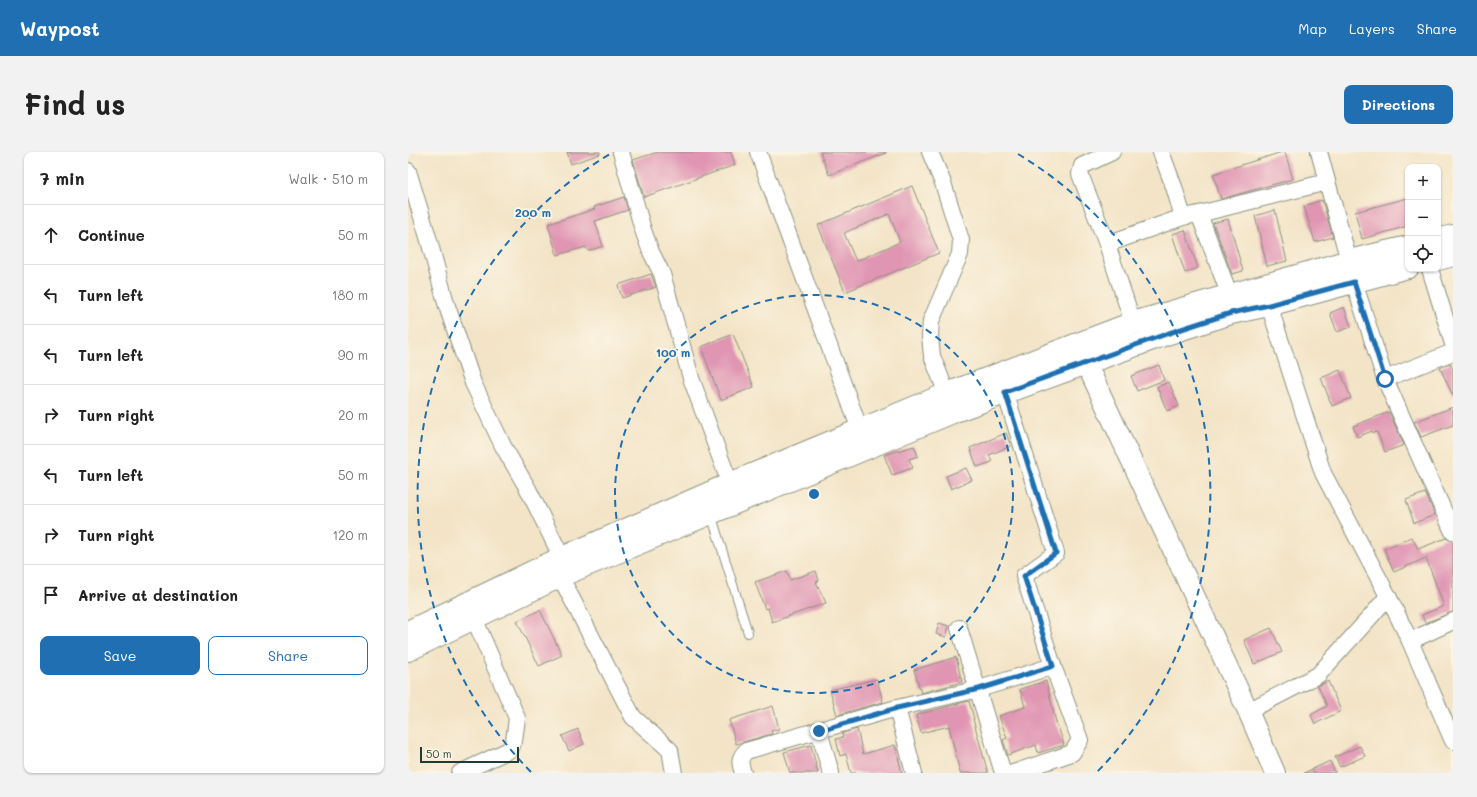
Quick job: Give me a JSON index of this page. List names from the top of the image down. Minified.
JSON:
{"scale_bar":"50 m","page":{"header":"Waypost","nav":["Map","Layers","Share"],"buttons":["Directions",["Save","Share"]],"title":"Find us","heading":["7 min","Walk · 510 m"],"map_buttons":["+","−"],"list":[["Continue","50 m"],["Turn left","180 m"],["Turn left","90 m"],["Turn right","20 m"],["Turn left","50 m"],["Turn right","120 m"],"Arrive at destination"],"scale":"50 m"},"rings":["200 m","100 m"]}
